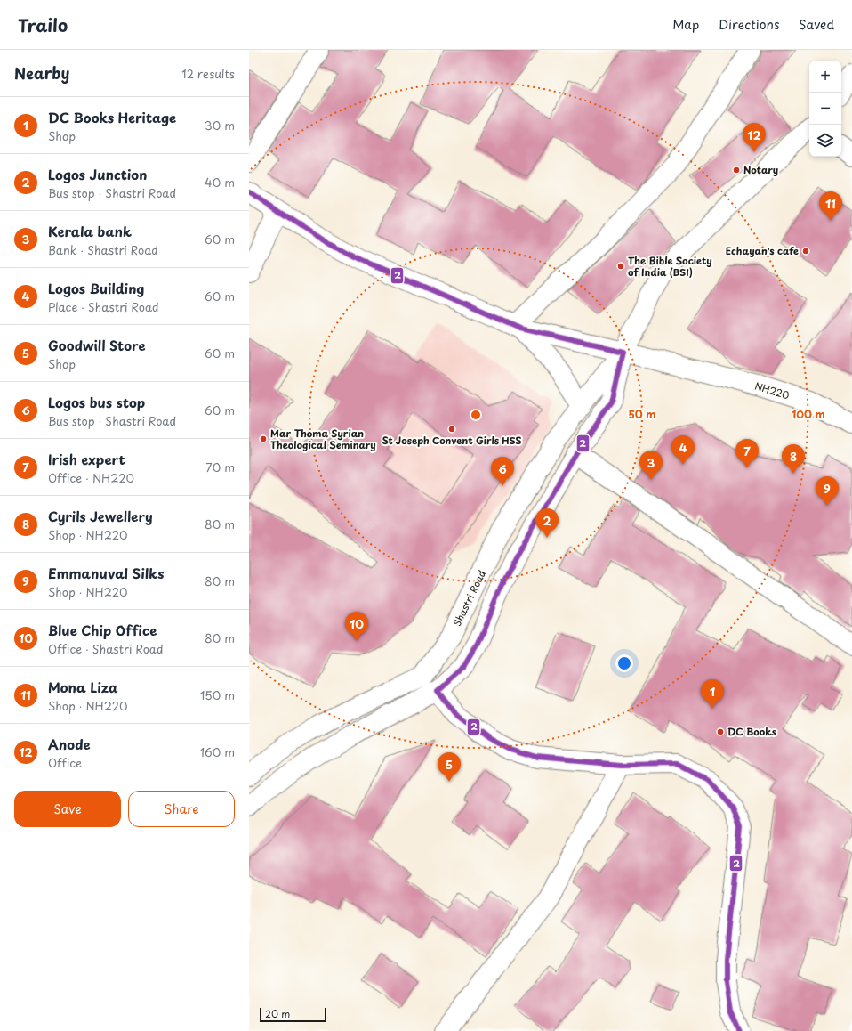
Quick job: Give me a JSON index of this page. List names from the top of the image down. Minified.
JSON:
{"streets":{"main road":["NH220","Shastri Road"]},"crossings":[["NH220","Shastri Road"]],"places":["Notary","Echayan's cafe","The Bible Society of India (BSI)","St Joseph Convent Girls HSS","Mar Thoma Syrian Theological Seminary","DC Books"],"lines":["transit line 2"],"scale_bar":"20 m","page":{"header":"Trailo","nav":["Map","Directions","Saved"],"heading":["Nearby","12 results"],"map_buttons":["+","−"],"list":[{"mark":"1","name":"DC Books Heritage","note":"Shop","value":"30 m"},{"mark":"2","name":"Logos Junction","note":"Bus stop · Shastri Road","value":"40 m"},{"mark":"3","name":"Kerala bank","note":"Bank · Shastri Road","value":"60 m"},{"mark":"4","name":"Logos Building","note":"Place · Shastri Road","value":"60 m"},{"mark":"5","name":"Goodwill Store","note":"Shop","value":"60 m"},{"mark":"6","name":"Logos bus stop","note":"Bus stop · Shastri Road","value":"60 m"},{"mark":"7","name":"Irish expert","note":"Office · NH220","value":"70 m"},{"mark":"8","name":"Cyrils Jewellery","note":"Shop · NH220","value":"80 m"},{"mark":"9","name":"Emmanuval Silks","note":"Shop · NH220","value":"80 m"},{"mark":"10","name":"Blue Chip Office","note":"Office · Shastri Road","value":"80 m"},{"mark":"11","name":"Mona Liza","note":"Shop · NH220","value":"150 m"},{"mark":"12","name":"Anode","note":"Office","value":"160 m"}],"pins":["12","11","4","7","8","3","6","9","2","10","1","5"],"buttons":["Save","Share"],"scale":"20 m"},"rings":["50 m","100 m"]}
